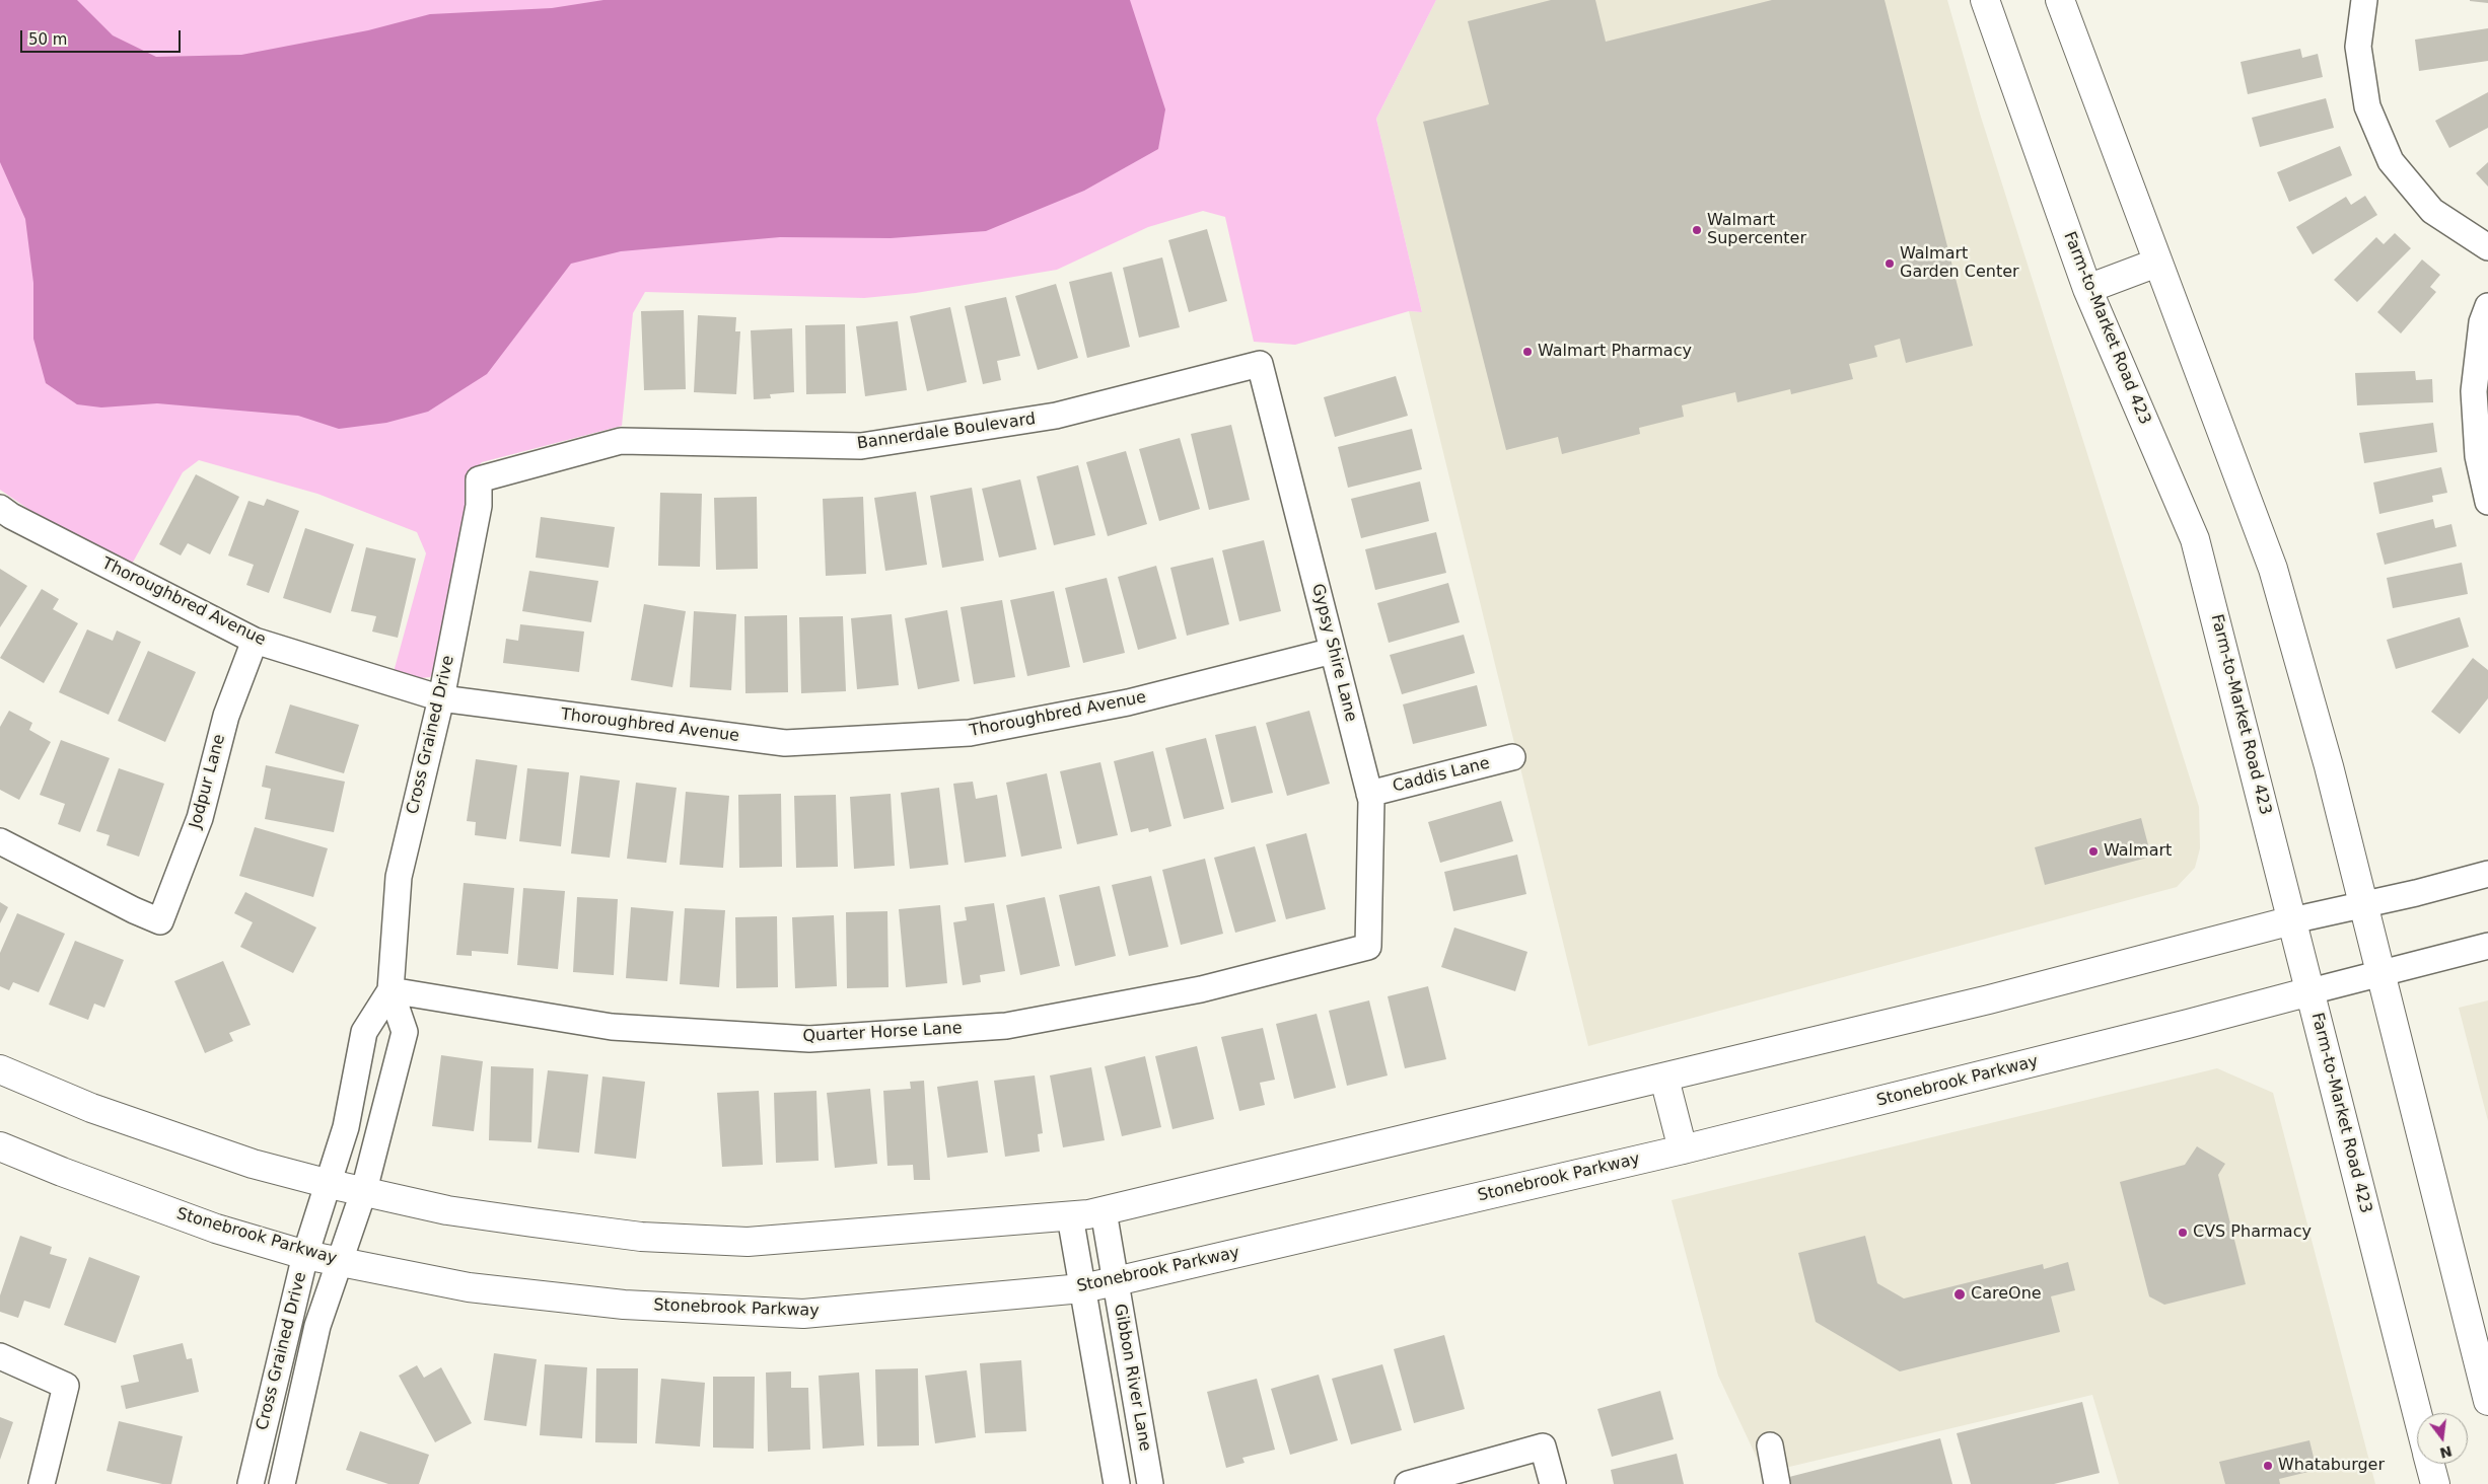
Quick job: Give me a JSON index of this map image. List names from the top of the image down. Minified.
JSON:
{"streets":{"main road":["Farm-to-Market Road 423","Stonebrook Parkway"],"street":["Bannerdale Boulevard","Thoroughbred Avenue","Gypsy Shire Lane","Cross Grained Drive","Caddis Lane","Jodpur Lane","Quarter Horse Lane","Gibbon River Lane"]},"crossings":[["Farm-to-Market Road 423","Stonebrook Parkway"],["Bannerdale Boulevard","Gypsy Shire Lane"],["Bannerdale Boulevard","Cross Grained Drive"],["Thoroughbred Avenue","Gypsy Shire Lane"],["Thoroughbred Avenue","Cross Grained Drive"],["Thoroughbred Avenue","Jodpur Lane"],["Gypsy Shire Lane","Caddis Lane"],["Gypsy Shire Lane","Quarter Horse Lane"],["Cross Grained Drive","Quarter Horse Lane"],["Cross Grained Drive","Stonebrook Parkway"],["Stonebrook Parkway","Gibbon River Lane"]],"places":["Walmart Supercenter","Walmart Garden Center","Walmart Pharmacy","Walmart","CVS Pharmacy","CareOne","Whataburger"],"scale_bar":"50 m","north":"bottom"}
